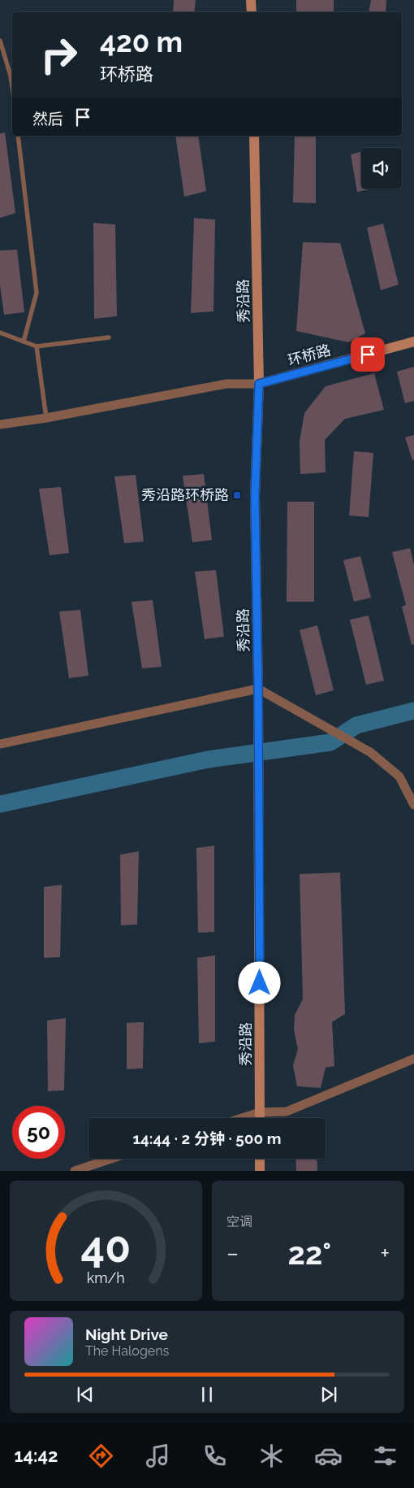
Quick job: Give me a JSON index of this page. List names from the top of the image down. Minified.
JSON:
{"streets":{"main road":["秀沿路","环桥路"]},"crossings":[["秀沿路","环桥路"]],"places":{"transit":["秀沿路环桥路"]},"page":{"turn":["420 m","环桥路"],"then":"然后","limit":"50","trip":"14:44 · 2 分钟 · 500 m","tile":"空调","heat":["−","22°","+"],"song":["Night Drive","The Halogens"],"tabs":"14:42","gauge":["40","km/h"]}}
